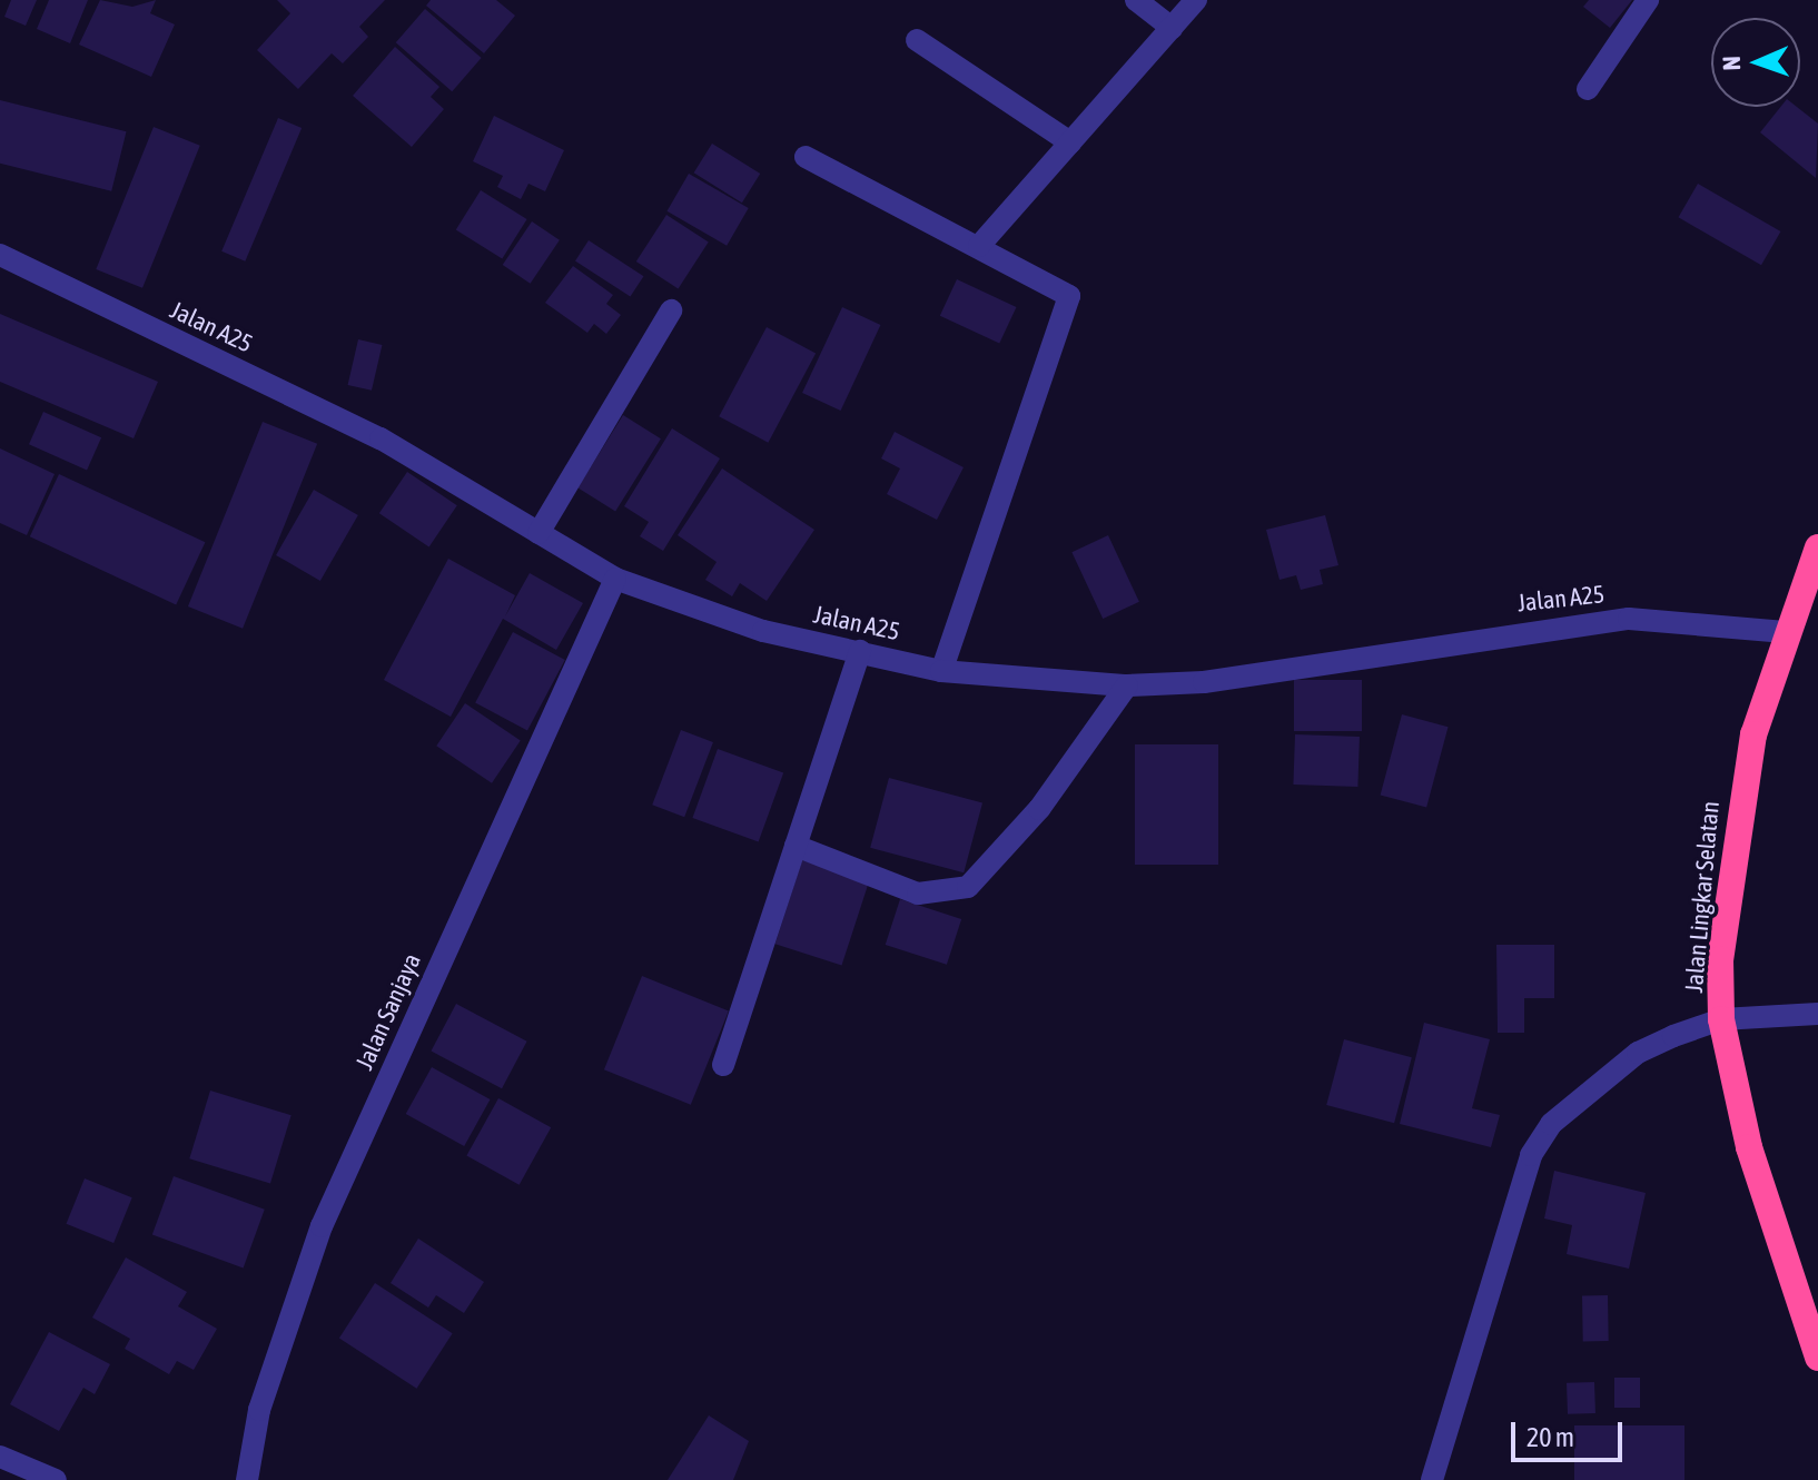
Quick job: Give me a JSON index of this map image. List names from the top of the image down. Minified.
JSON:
{"streets":{"highway":["Jalan Lingkar Selatan"],"street":["Jalan A25","Jalan Sanjaya"]},"crossings":[["Jalan A25","Jalan Lingkar Selatan"],["Jalan A25","Jalan Sanjaya"]],"scale_bar":"20 m","north":"left"}
